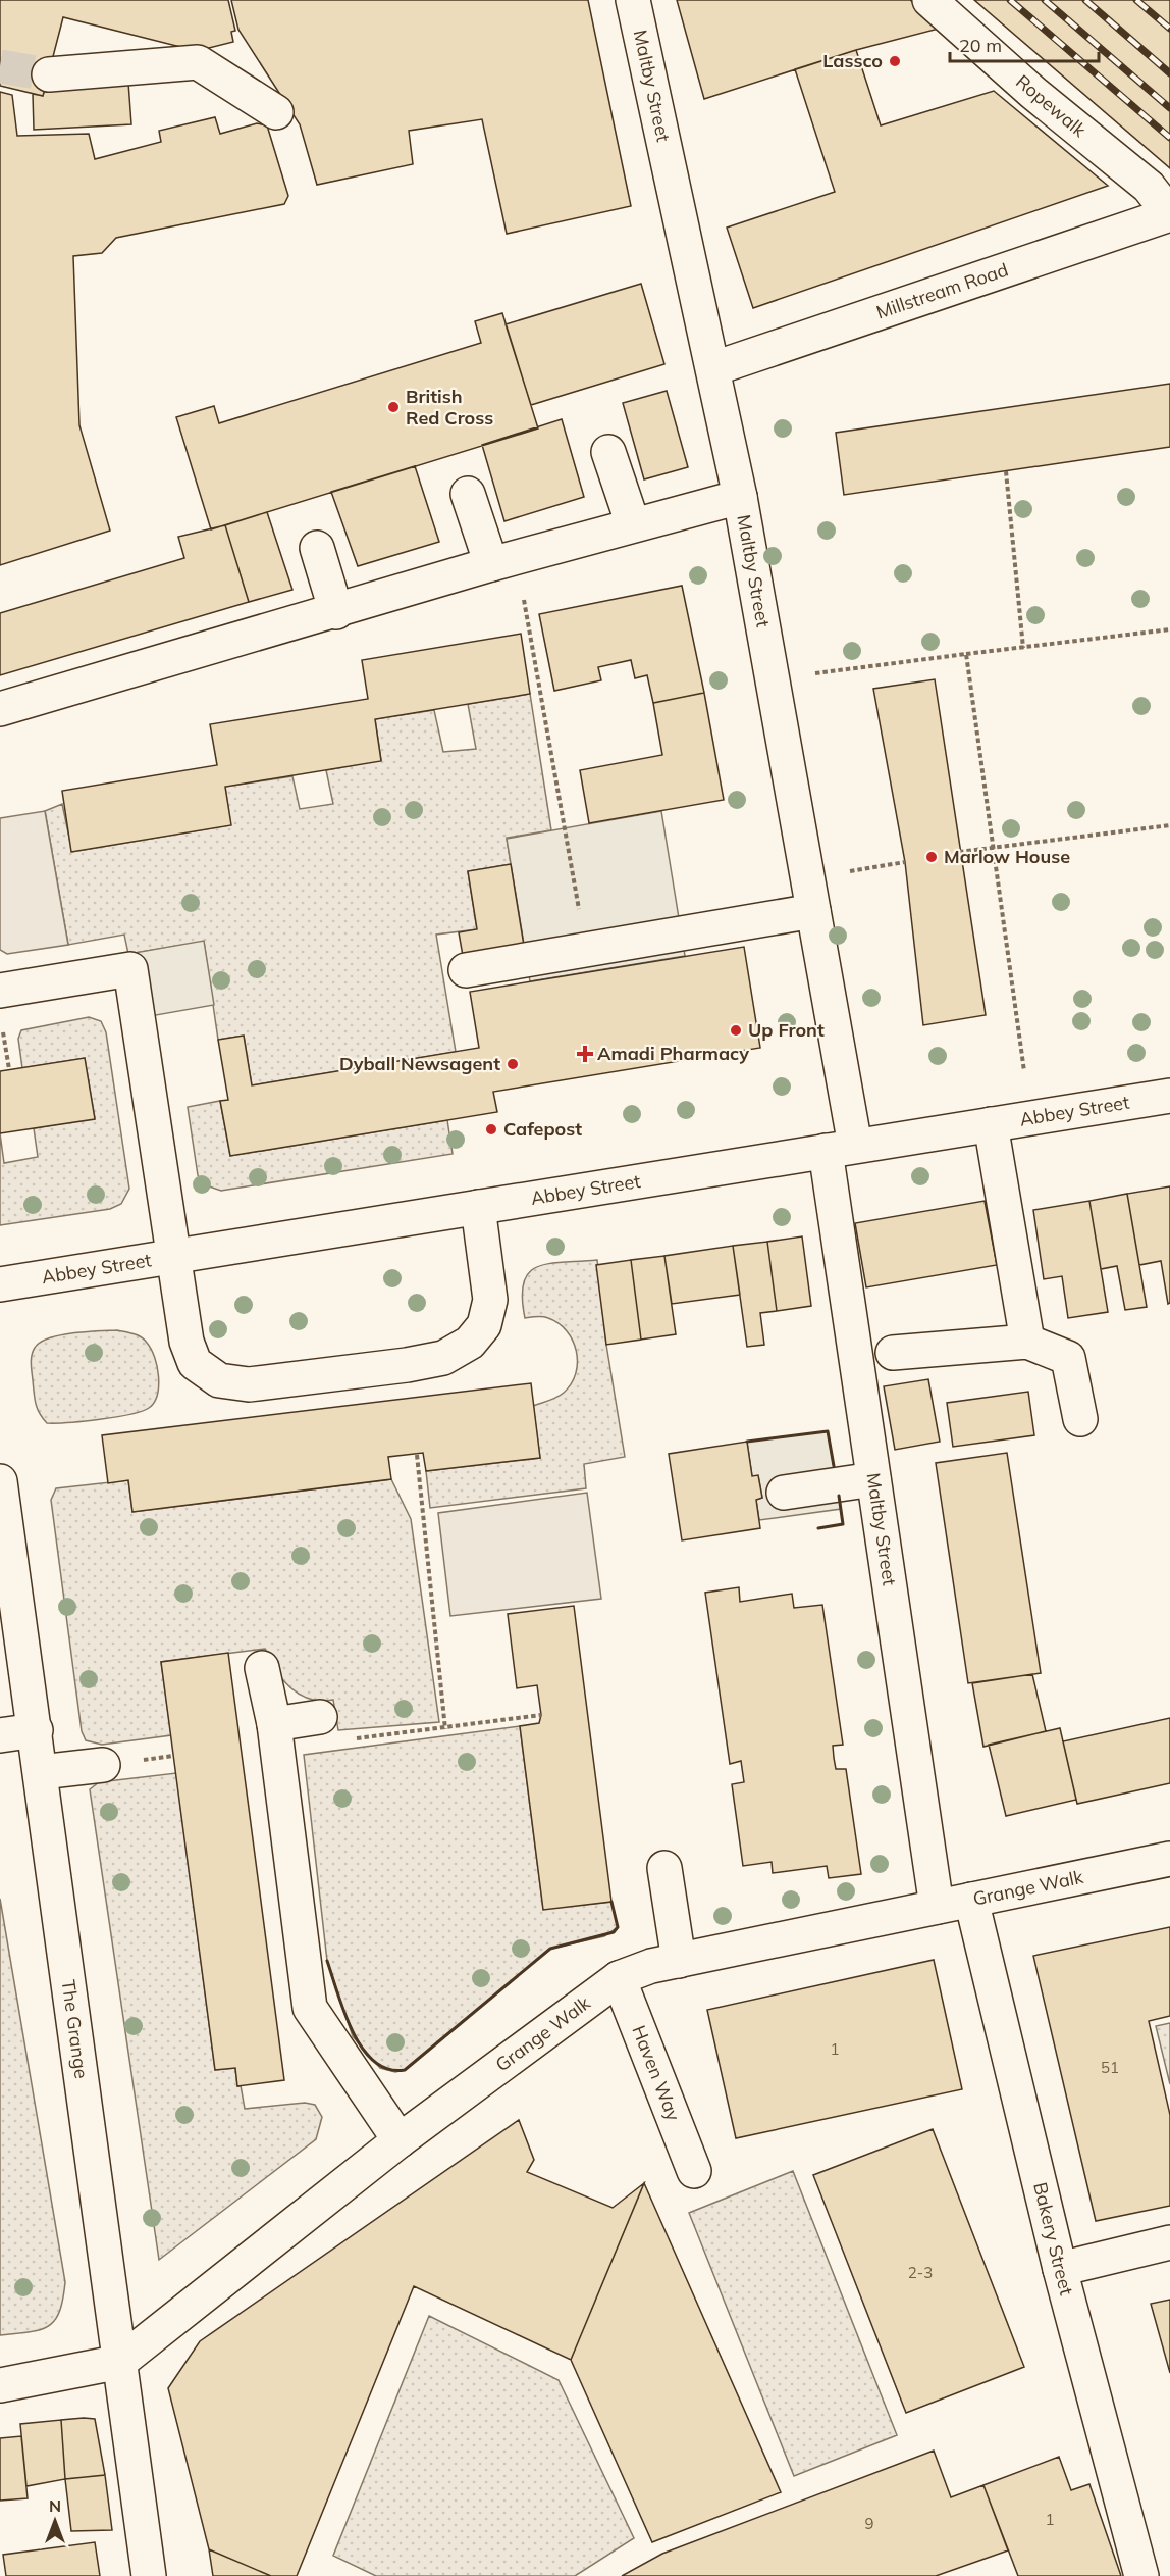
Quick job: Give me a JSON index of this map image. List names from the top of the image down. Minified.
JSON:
{"streets":{"street":["Maltby Street","Ropewalk","Millstream Road","Abbey Street","Grange Walk","The Grange","Haven Way","Bakery Street"]},"crossings":[["Maltby Street","Millstream Road"],["Maltby Street","Abbey Street"],["Maltby Street","Grange Walk"],["Ropewalk","Millstream Road"],["Grange Walk","The Grange"],["Grange Walk","Haven Way"],["Grange Walk","Bakery Street"]],"places":{"other":["Lassco","British Red Cross","Marlow House","Up Front","Dyball Newsagent","Cafepost"],"health":["Amadi Pharmacy"]},"house_numbers":["1","51","2-3","1","9"],"scale_bar":"20 m","north":"top"}
